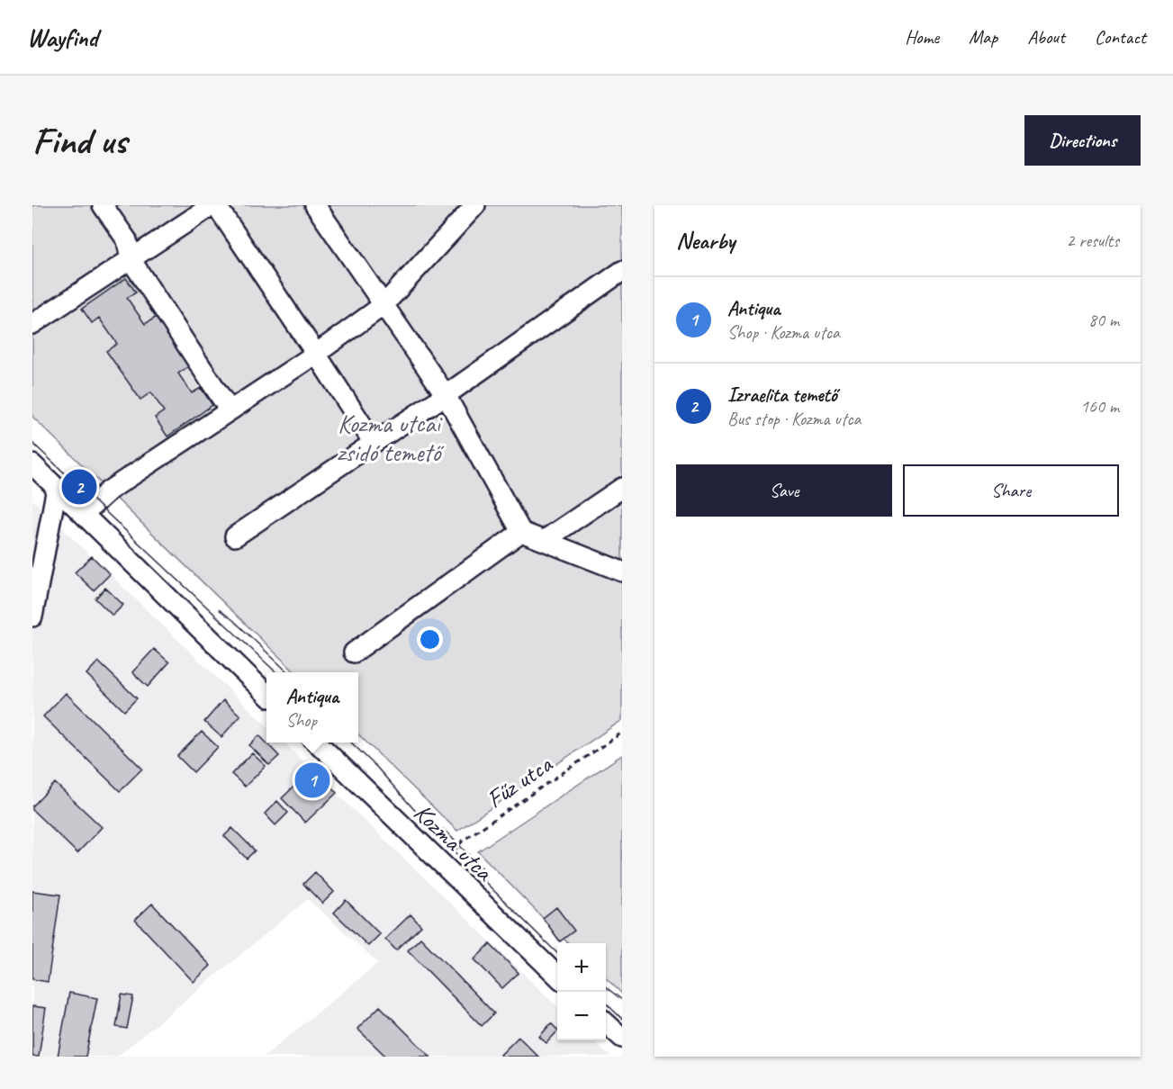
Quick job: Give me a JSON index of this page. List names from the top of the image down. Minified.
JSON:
{"streets":{"street":["Kozma utca"],"path":["Fűz utca"]},"crossings":[["Fűz utca","Kozma utca"]],"parks":["Kozma utcai zsidó temető"],"page":{"header":"Wayfind","nav":["Home","Map","About","Contact"],"buttons":["Directions",["Save","Share"]],"title":"Find us","heading":["Nearby","2 results"],"list":[{"mark":"1","name":"Antiqua","note":"Shop · Kozma utca","value":"80 m"},{"mark":"2","name":"Izraelita temető","note":"Bus stop · Kozma utca","value":"160 m"}],"pins":["2","1"],"popup":["Antiqua","Shop"],"map_buttons":["+","−"]}}
